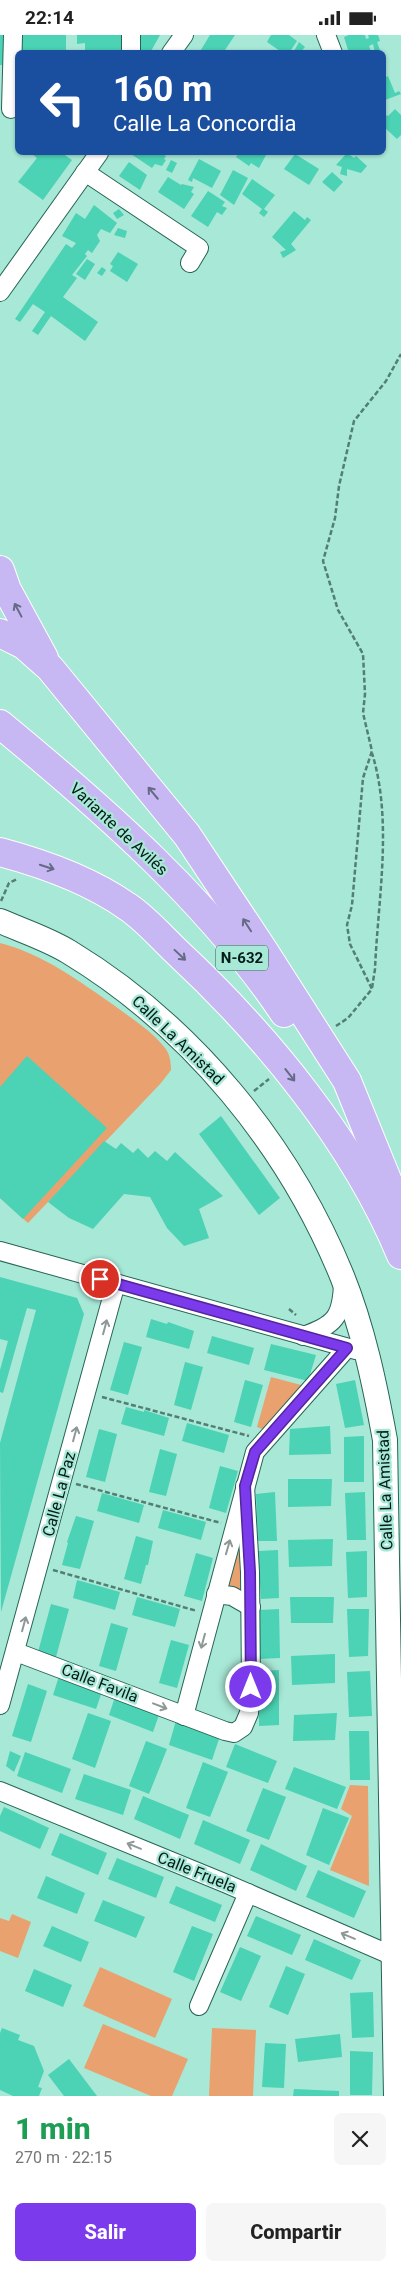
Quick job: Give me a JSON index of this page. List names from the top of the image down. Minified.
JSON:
{"streets":{"highway":["Variante de Avilés","N-632"],"main road":["Calle La Amistad"],"street":["Calle La Paz","Calle Favila","Calle Fruela"]},"crossings":[["Calle La Amistad","Calle Favila"],["Calle La Amistad","Calle Fruela"],["Calle La Paz","Calle Favila"]],"one_way":["Calle La Paz","Calle Fruela"],"page":{"status":"22:14","turn":["160 m","Calle La Concordia"],"heading":["1 min","270 m · 22:15"],"buttons":["Salir","Compartir"]}}
